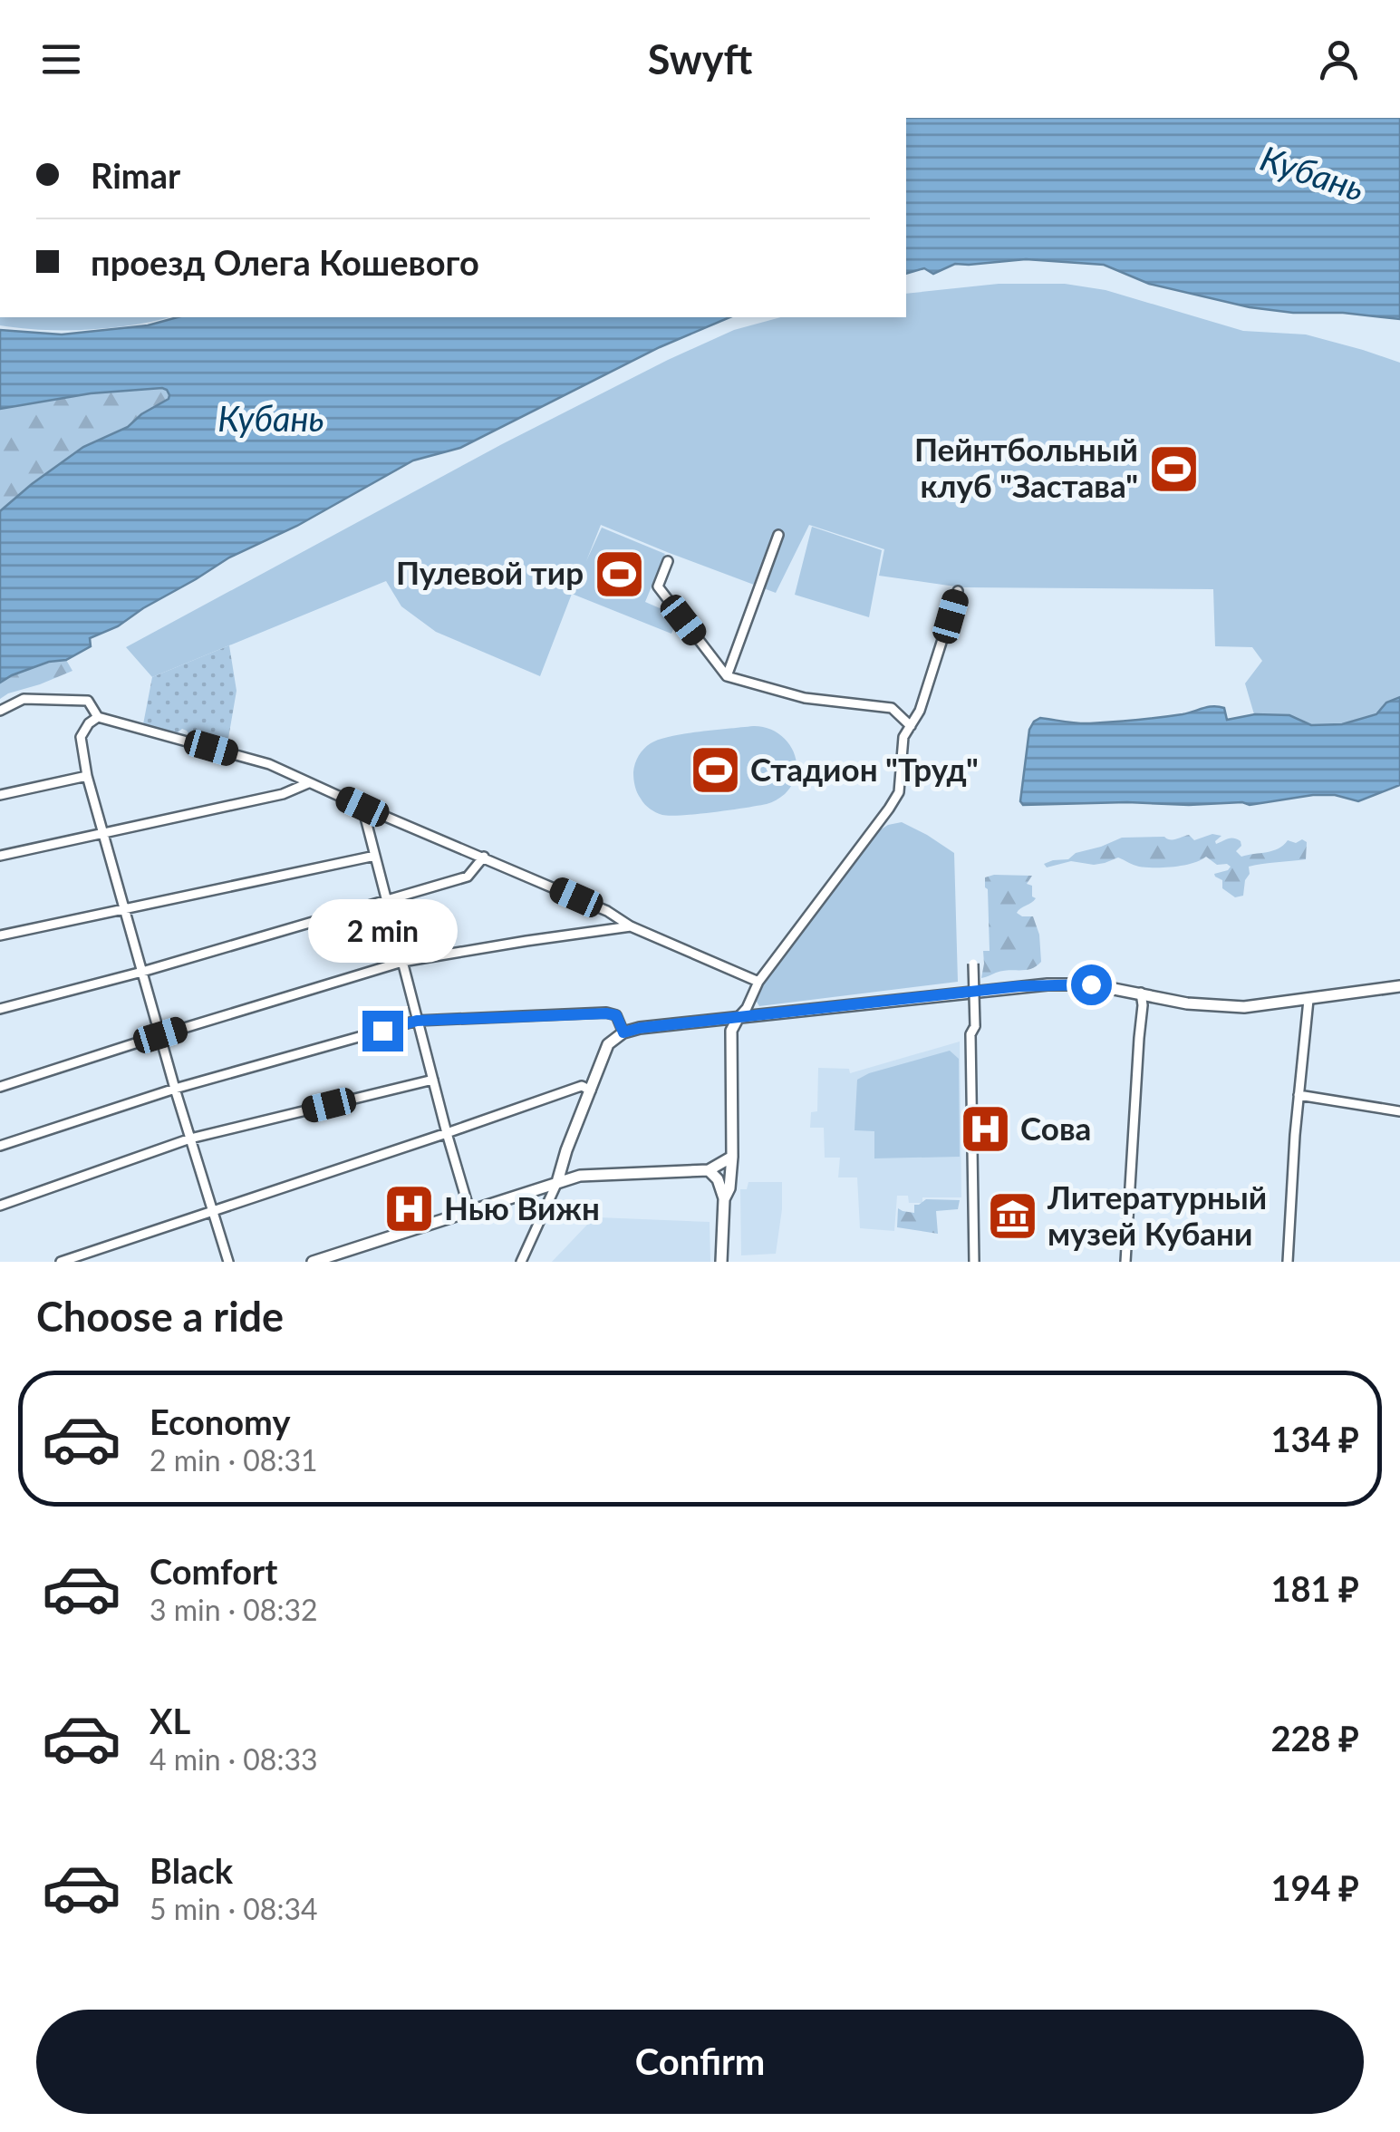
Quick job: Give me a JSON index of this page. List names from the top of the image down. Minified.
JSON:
{"water":["Кубань"],"places":{"sports":["Пейнтбольный клуб \"Застава\"","Пулевой тир","Стадион \"Труд\""],"hospital":["Сова","Нью Вижн"],"museum":["Литературный музей Кубани"]},"page":{"header":"Swyft","banner":["Rimar","проезд Олега Кошевого"],"bubble":"2 min","heading":"Choose a ride","list":[{"name":"Economy","note":"2 min · 08:31","value":"134 ₽"},{"name":"Comfort","note":"3 min · 08:32","value":"181 ₽"},{"name":"XL","note":"4 min · 08:33","value":"228 ₽"},{"name":"Black","note":"5 min · 08:34","value":"194 ₽"}],"buttons":"Confirm"}}
